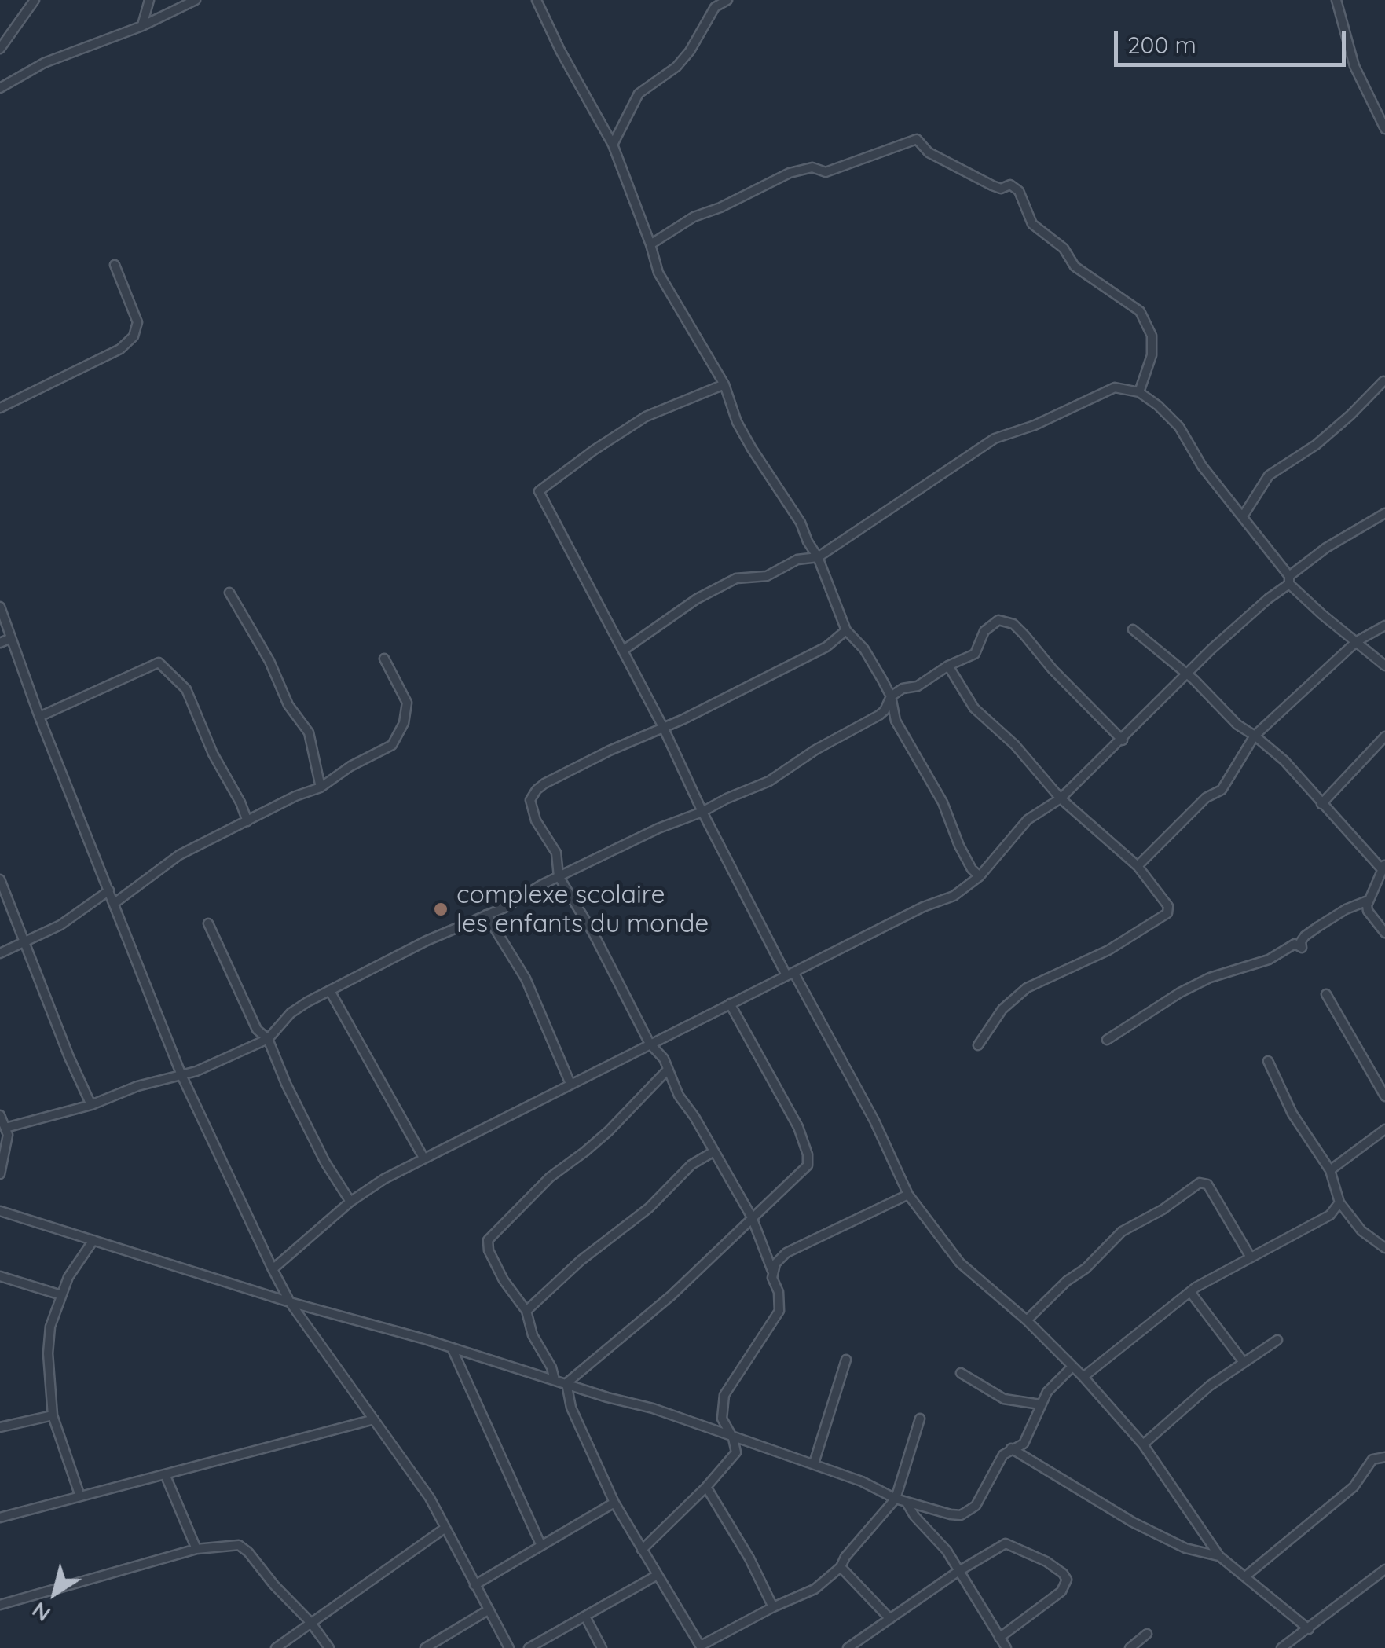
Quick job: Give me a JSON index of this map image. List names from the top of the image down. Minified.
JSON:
{"places":["complexe scolaire les enfants du monde"],"scale_bar":"200 m","north":"bottom left"}
